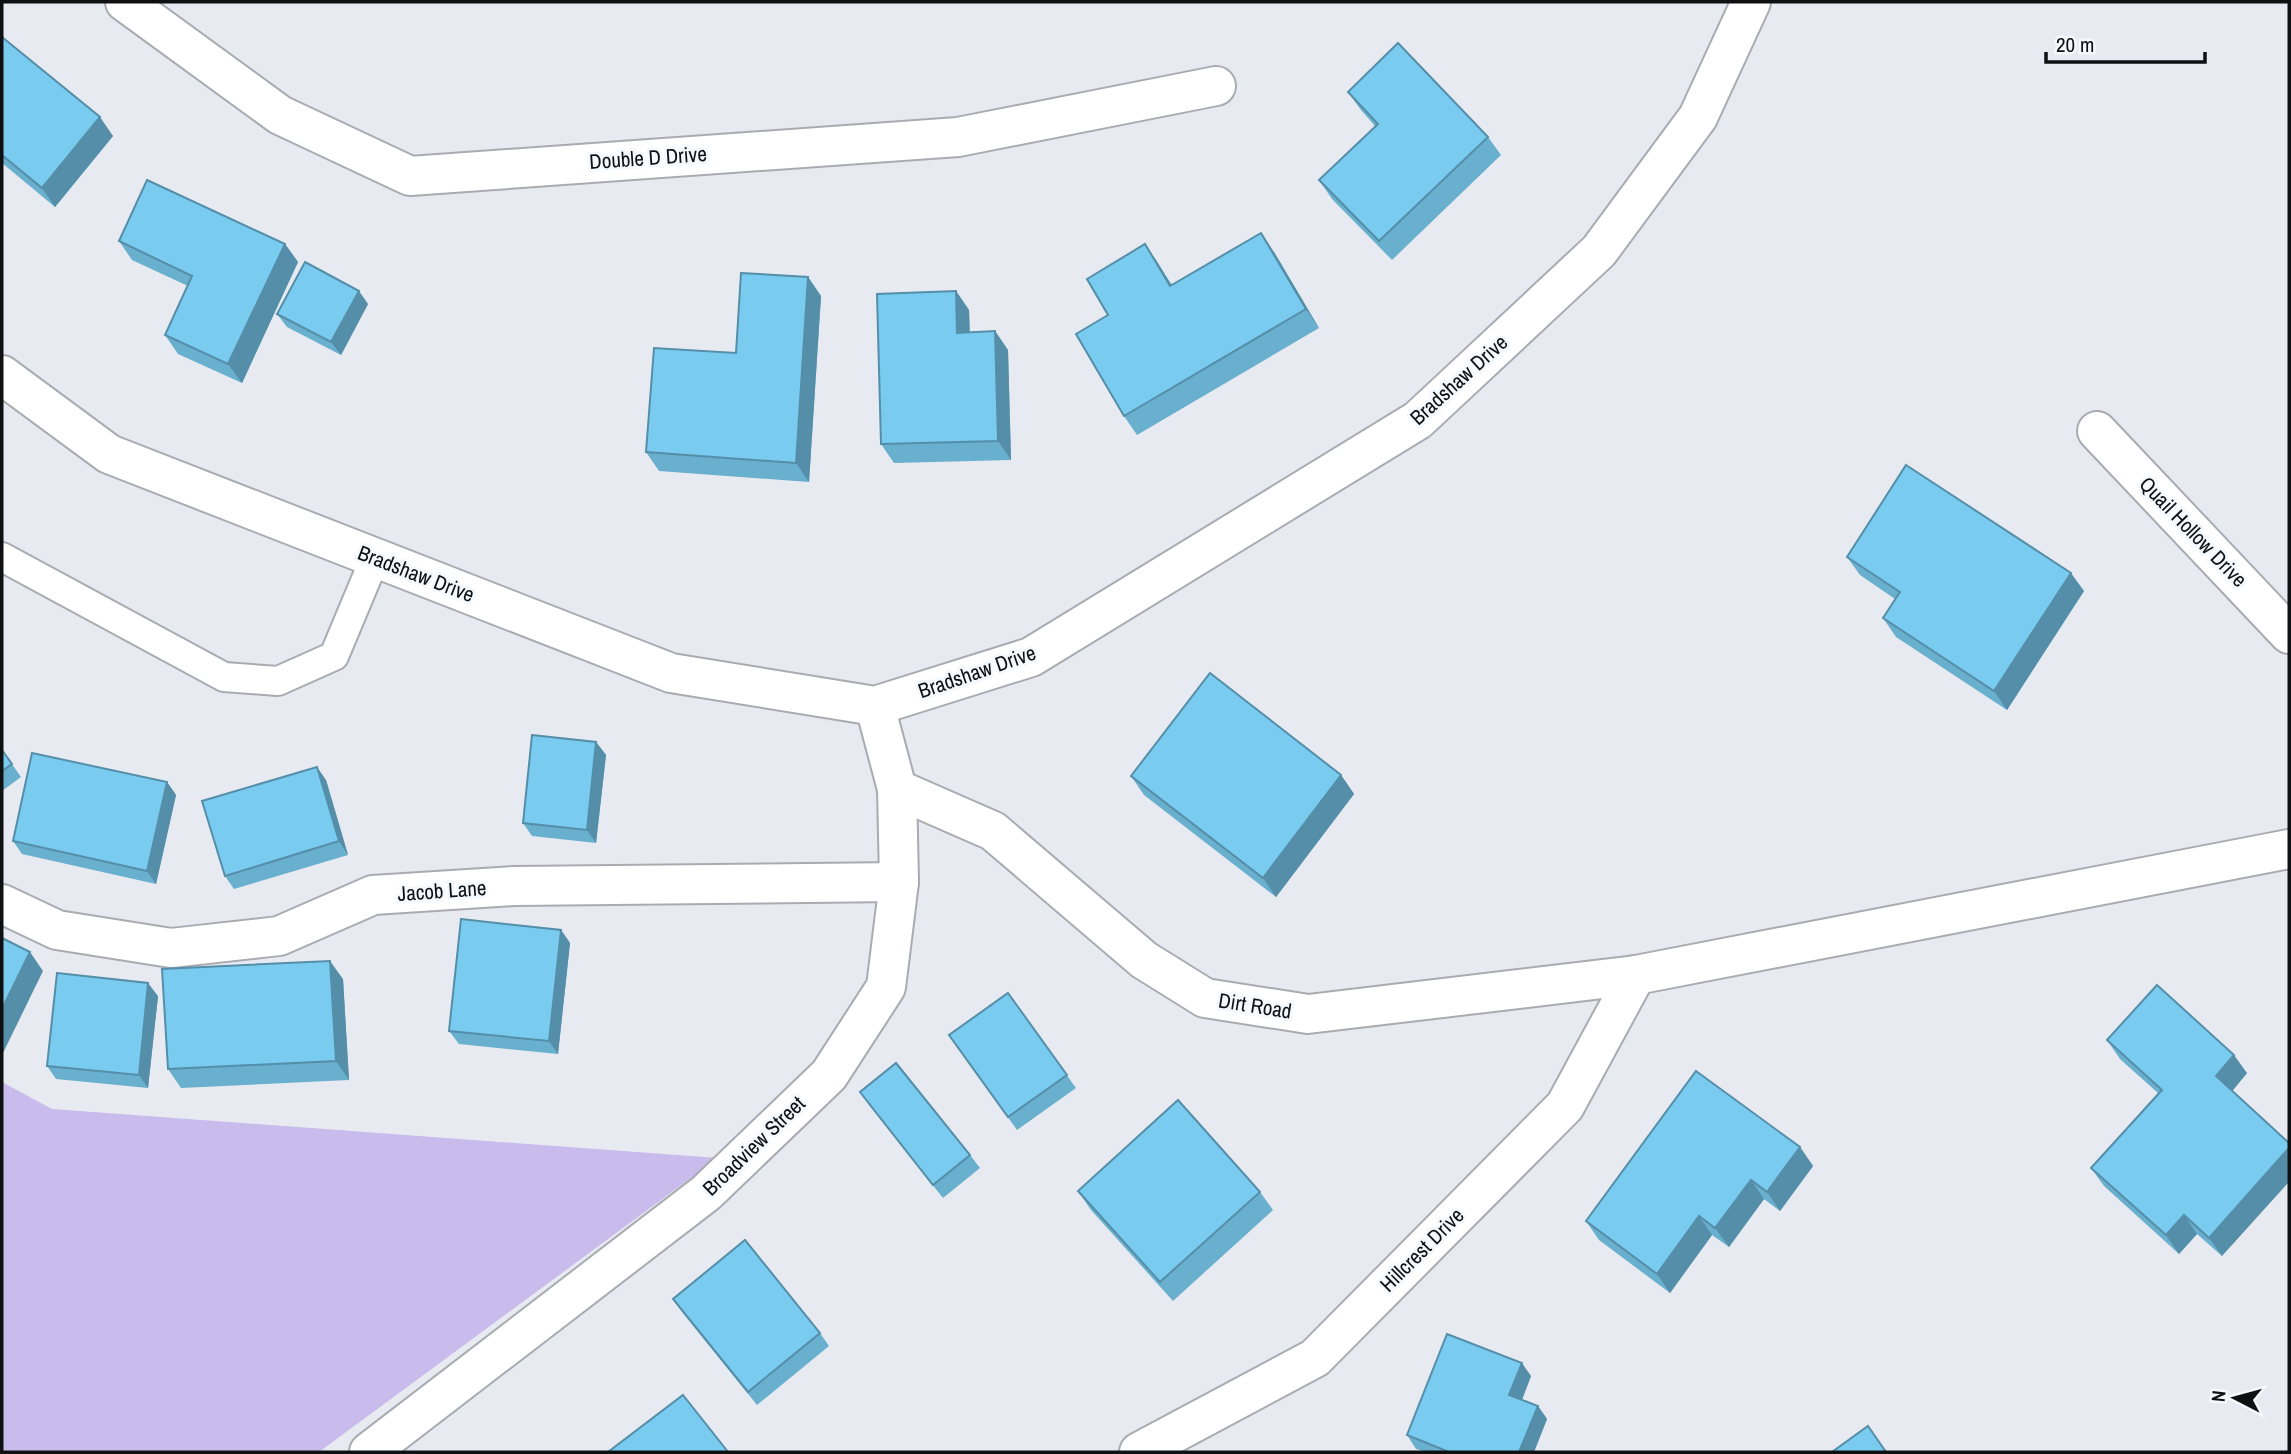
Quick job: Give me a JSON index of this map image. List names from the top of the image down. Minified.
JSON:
{"streets":{"street":["Double D Drive","Bradshaw Drive","Quail Hollow Drive","Jacob Lane","Dirt Road","Broadview Street","Hillcrest Drive"]},"crossings":[["Bradshaw Drive","Broadview Street"],["Jacob Lane","Broadview Street"],["Dirt Road","Broadview Street"],["Dirt Road","Hillcrest Drive"]],"scale_bar":"20 m","north":"left"}
